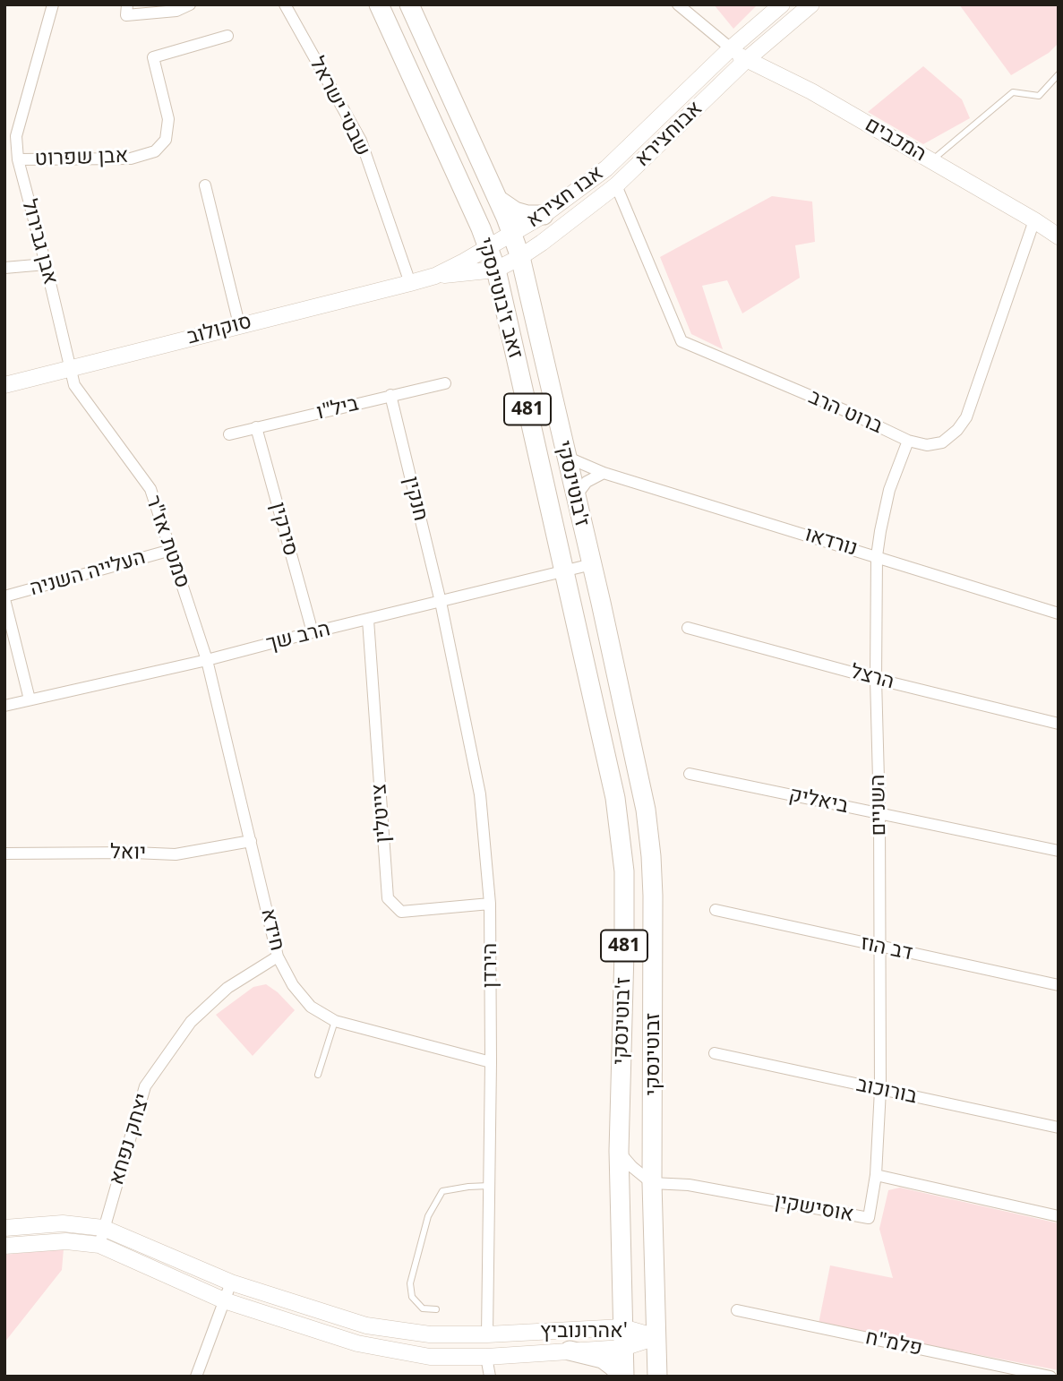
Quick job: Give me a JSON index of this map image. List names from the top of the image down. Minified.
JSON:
{"streets":{"main road":["זאב ז'בוטינסקי","481","ז'בוטינסקי","זבוטינסקי"],"street":["שבטי ישראל","אבוחצירא","המכבים","אבן שפרוט","אבו חצירא","אבן גבירול","סוקולוב","ביל\"ו","ברוט הרב","חנקין","סירקין","סמטת אז\"ר","נורדאו","העלייה השניה","הרב שך","הרצל","ביאליק","השניים","צייטלין","יואל","חידא","דב הוז","הירדן","בורוכוב","יצחק נפחא","אוסישקין","אהרונוביץ'","פלמ\"ח"]},"crossings":[["שבטי ישראל","סוקולוב"],["אבוחצירא","המכבים"],["אבוחצירא","אבו חצירא"],["אבוחצירא","זאב ז'בוטינסקי"],["אבוחצירא","ברוט הרב"],["אבוחצירא","ז'בוטינסקי"],["המכבים","אבו חצירא"],["המכבים","ברוט הרב"],["אבן שפרוט","אבן גבירול"],["אבו חצירא","זאב ז'בוטינסקי"],["אבו חצירא","סוקולוב"],["אבו חצירא","ז'בוטינסקי"],["אבן גבירול","סוקולוב"],["אבן גבירול","סמטת אז\"ר"],["זאב ז'בוטינסקי","סוקולוב"],["זאב ז'בוטינסקי","ז'בוטינסקי"],["זאב ז'בוטינסקי","הרב שך"],["סוקולוב","סמטת אז\"ר"],["ביל\"ו","חנקין"],["ביל\"ו","סירקין"],["481","ז'בוטינסקי"],["481","זבוטינסקי"],["481","אהרונוביץ'"],["ברוט הרב","השניים"],["ז'בוטינסקי","נורדאו"],["ז'בוטינסקי","הרב שך"],["ז'בוטינסקי","זבוטינסקי"],["ז'בוטינסקי","אהרונוביץ'"],["חנקין","הרב שך"],["חנקין","הירדן"],["סירקין","הרב שך"],["סמטת אז\"ר","העלייה השניה"],["סמטת אז\"ר","הרב שך"],["סמטת אז\"ר","חידא"],["נורדאו","השניים"],["הרב שך","צייטלין"],["הרב שך","חידא"],["הרב שך","הירדן"],["הרב שך","זבוטינסקי"],["הרצל","השניים"],["ביאליק","השניים"],["השניים","דב הוז"],["השניים","בורוכוב"],["השניים","אוסישקין"],["צייטלין","הירדן"],["יואל","חידא"],["חידא","הירדן"],["חידא","יצחק נפחא"],["הירדן","אהרונוביץ'"],["זבוטינסקי","אוסישקין"],["זבוטינסקי","אהרונוביץ'"],["יצחק נפחא","אהרונוביץ'"]]}
